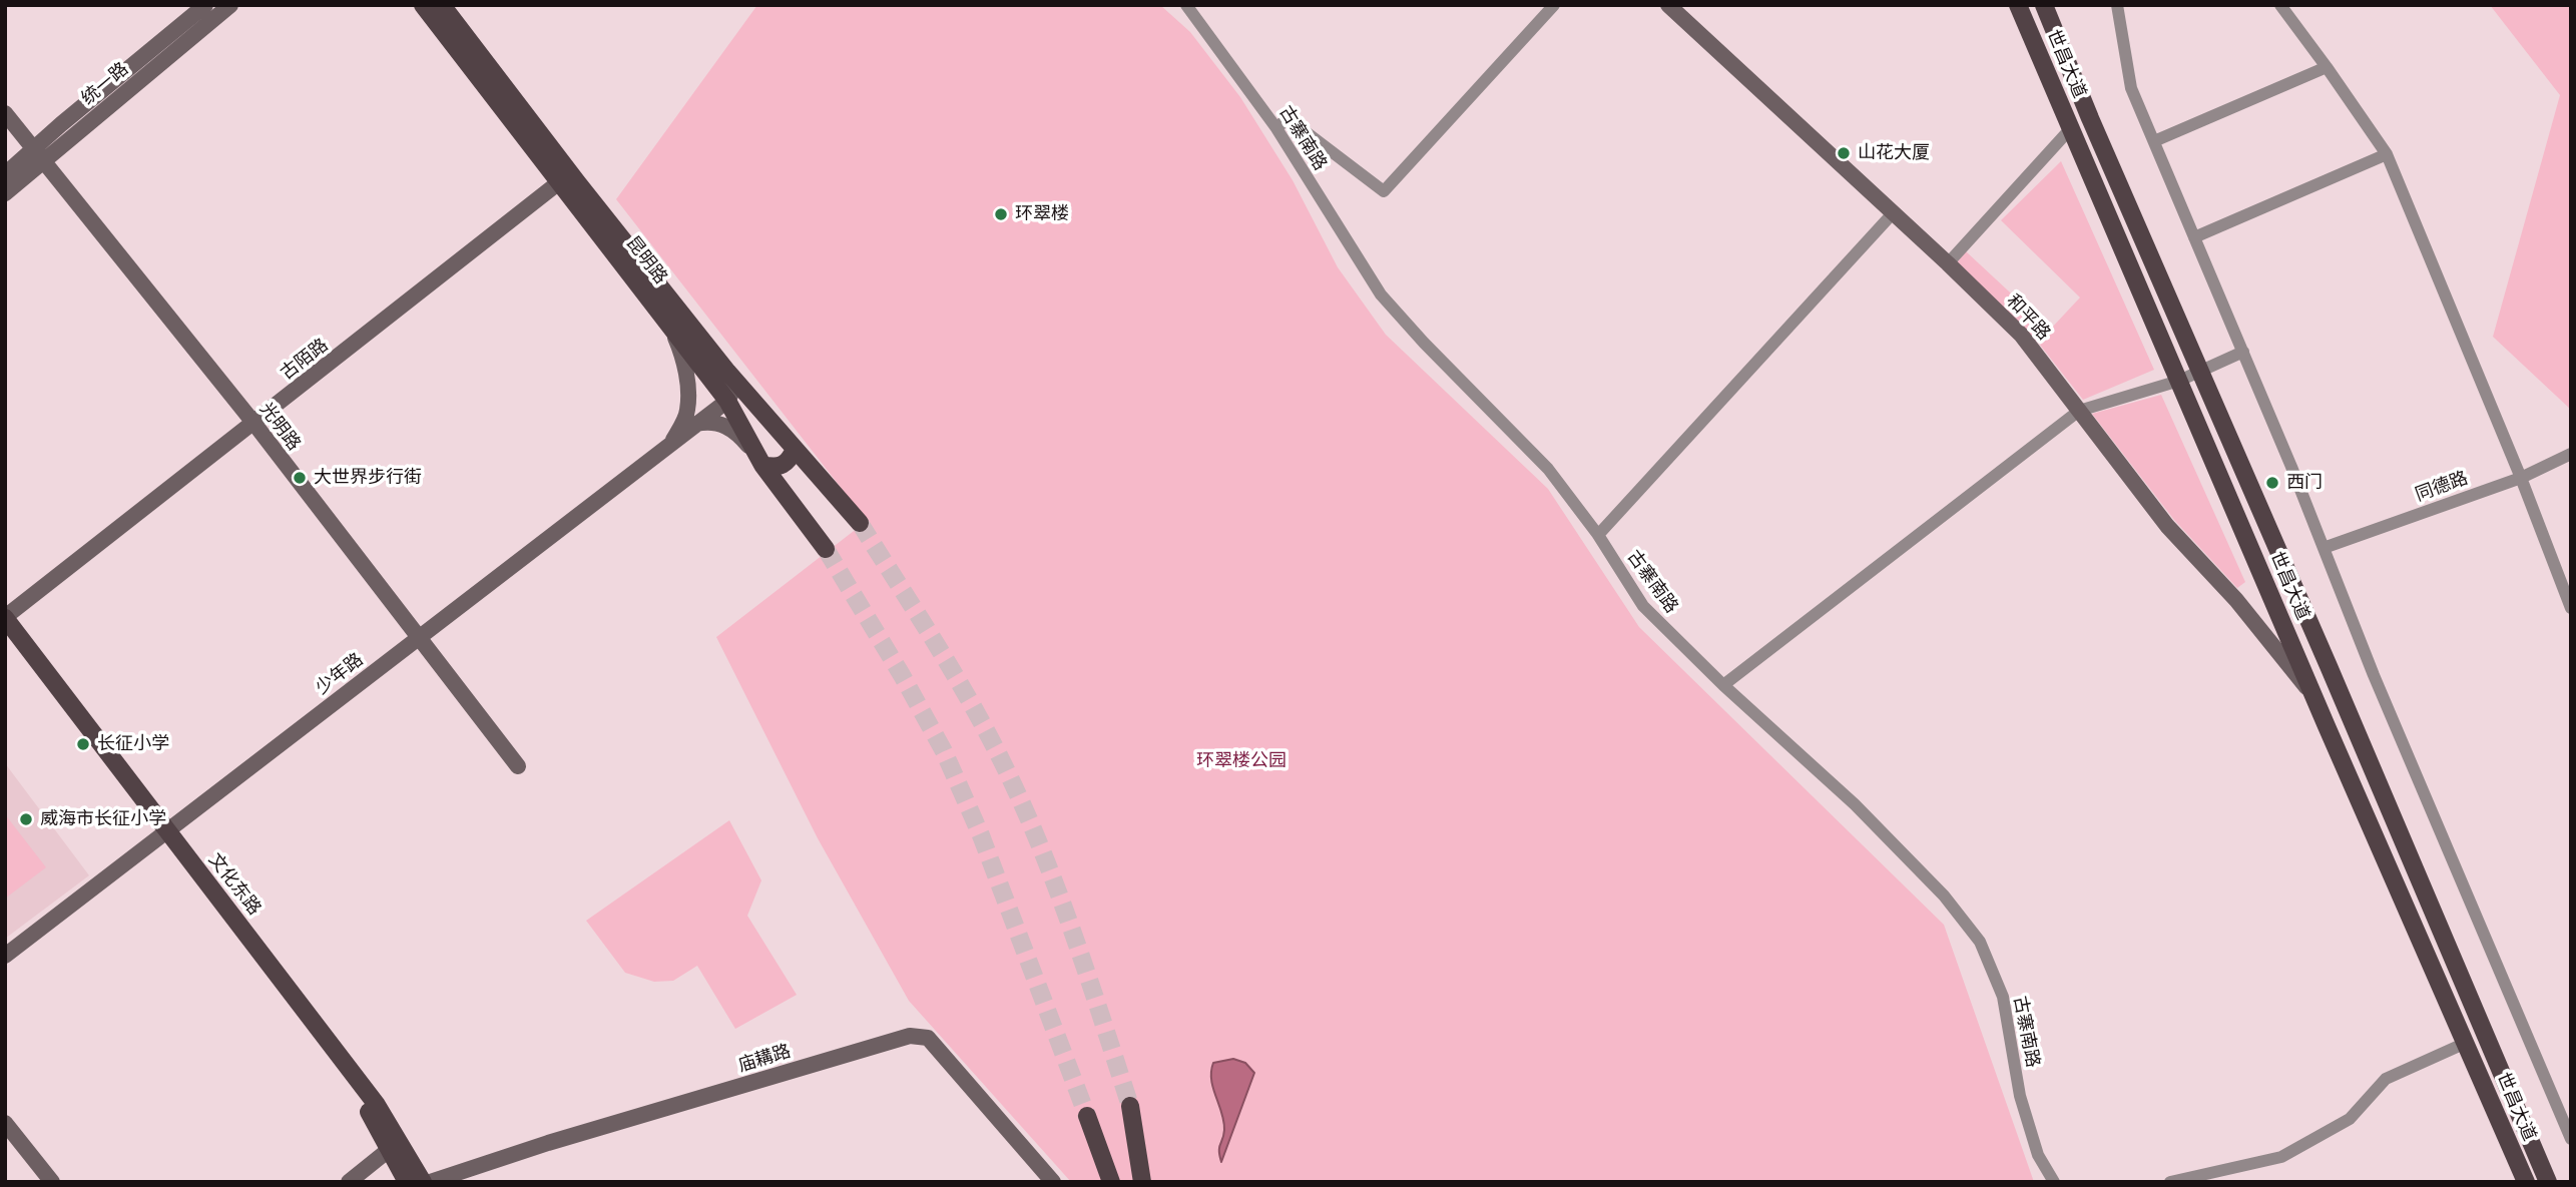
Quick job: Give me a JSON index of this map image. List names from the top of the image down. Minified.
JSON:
{"streets":{"main road":["世昌大道","昆明路","文化东路"],"street":["统一路","古寨南路","和平路","古陌路","光明路","同德路","少年路","庙耩路"]},"crossings":[["世昌大道","和平路"],["统一路","光明路"],["昆明路","古陌路"],["昆明路","少年路"],["古陌路","光明路"],["古陌路","文化东路"],["光明路","少年路"],["少年路","文化东路"]],"parks":["环翠楼公园"],"places":["山花大厦","环翠楼","大世界步行街","西门","长征小学","威海市长征小学"]}
